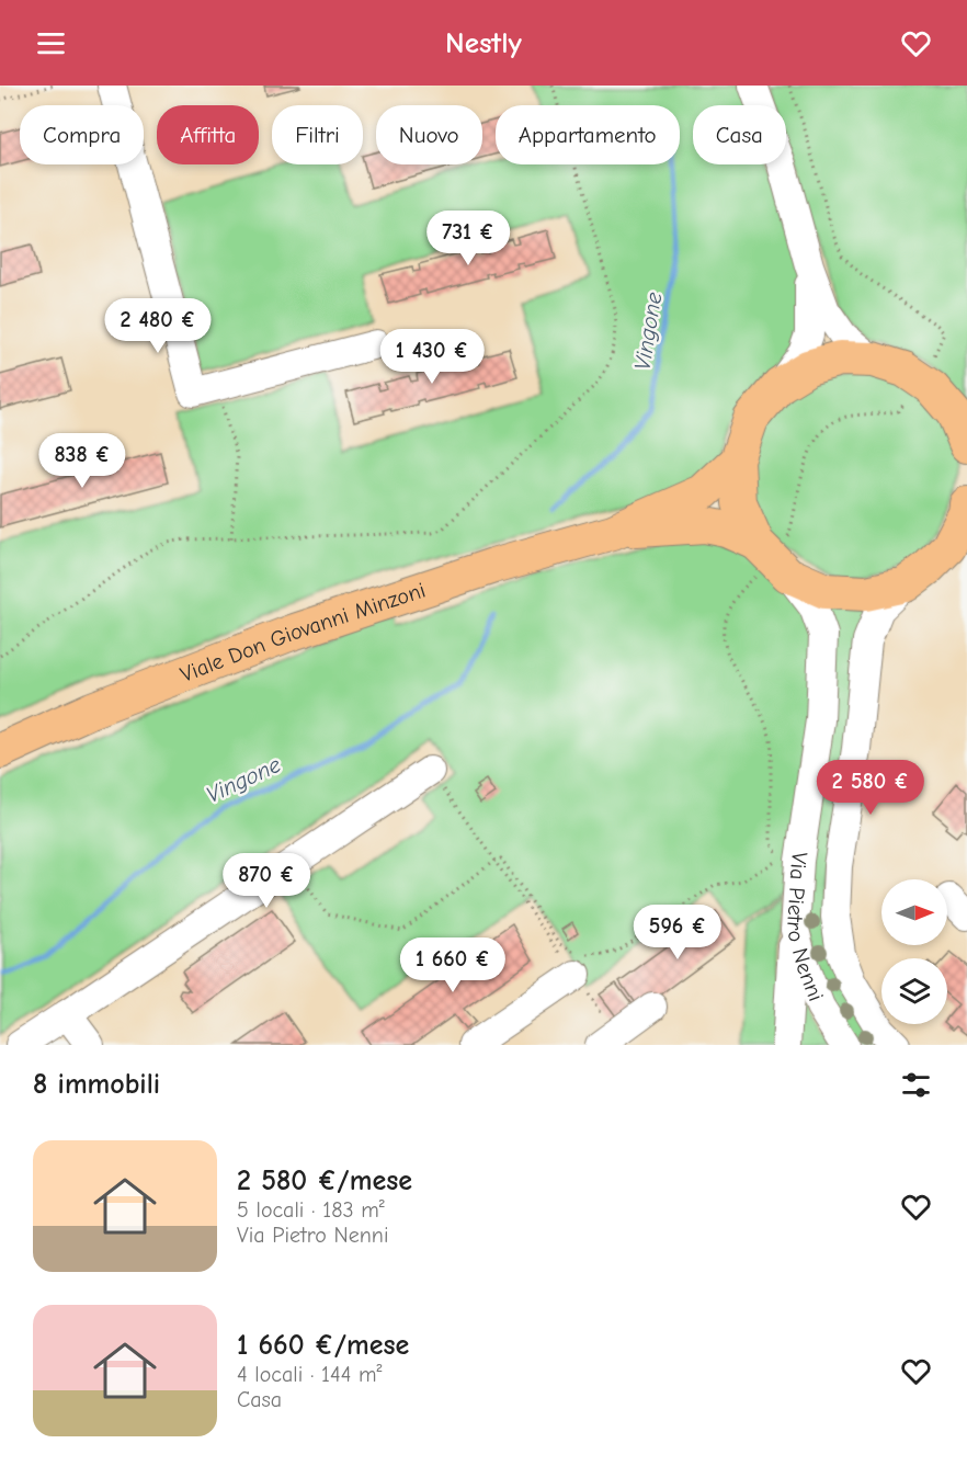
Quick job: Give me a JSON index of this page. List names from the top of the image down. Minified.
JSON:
{"streets":{"main road":["Viale Don Giovanni Minzoni"],"street":["Via Pietro Nenni"]},"crossings":[["Viale Don Giovanni Minzoni","Via Pietro Nenni"]],"water":["Vingone"],"north":"right","page":{"header":"Nestly","chip":["Compra","Affitta","Filtri","Nuovo","Appartamento","Casa"],"price":["731 €","2 480 €","1 430 €","838 €","2 580 €","870 €","596 €","1 660 €"],"heading":"8 immobili","list":[{"name":"2 580 €/mese","note":"5 locali · 183 m² · Via Pietro Nenni"},{"name":"1 660 €/mese","note":"4 locali · 144 m² · Casa"}]}}
